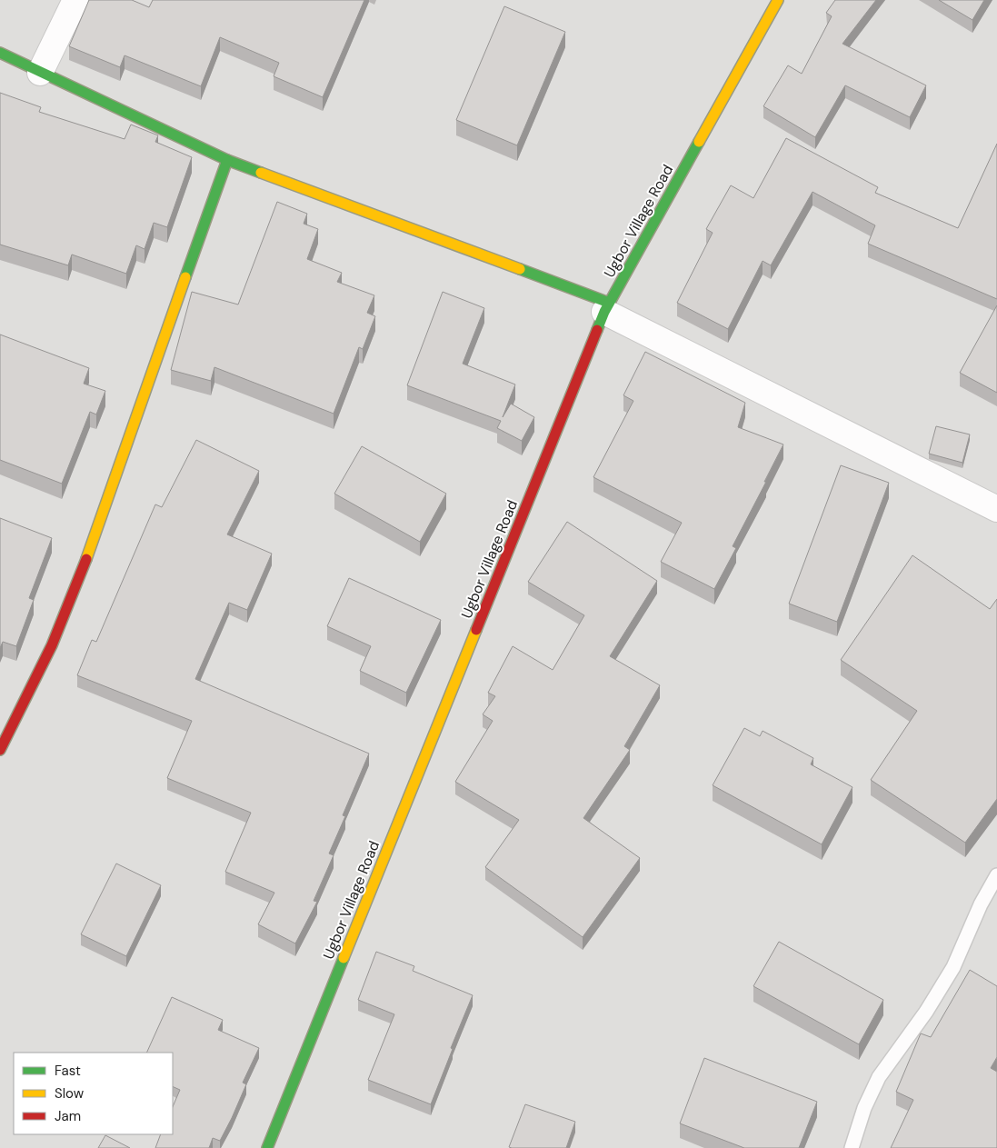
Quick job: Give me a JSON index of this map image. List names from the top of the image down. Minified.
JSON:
{"streets":{"street":["Ugbor Village Road"]},"legend":["Fast","Slow","Jam"]}
